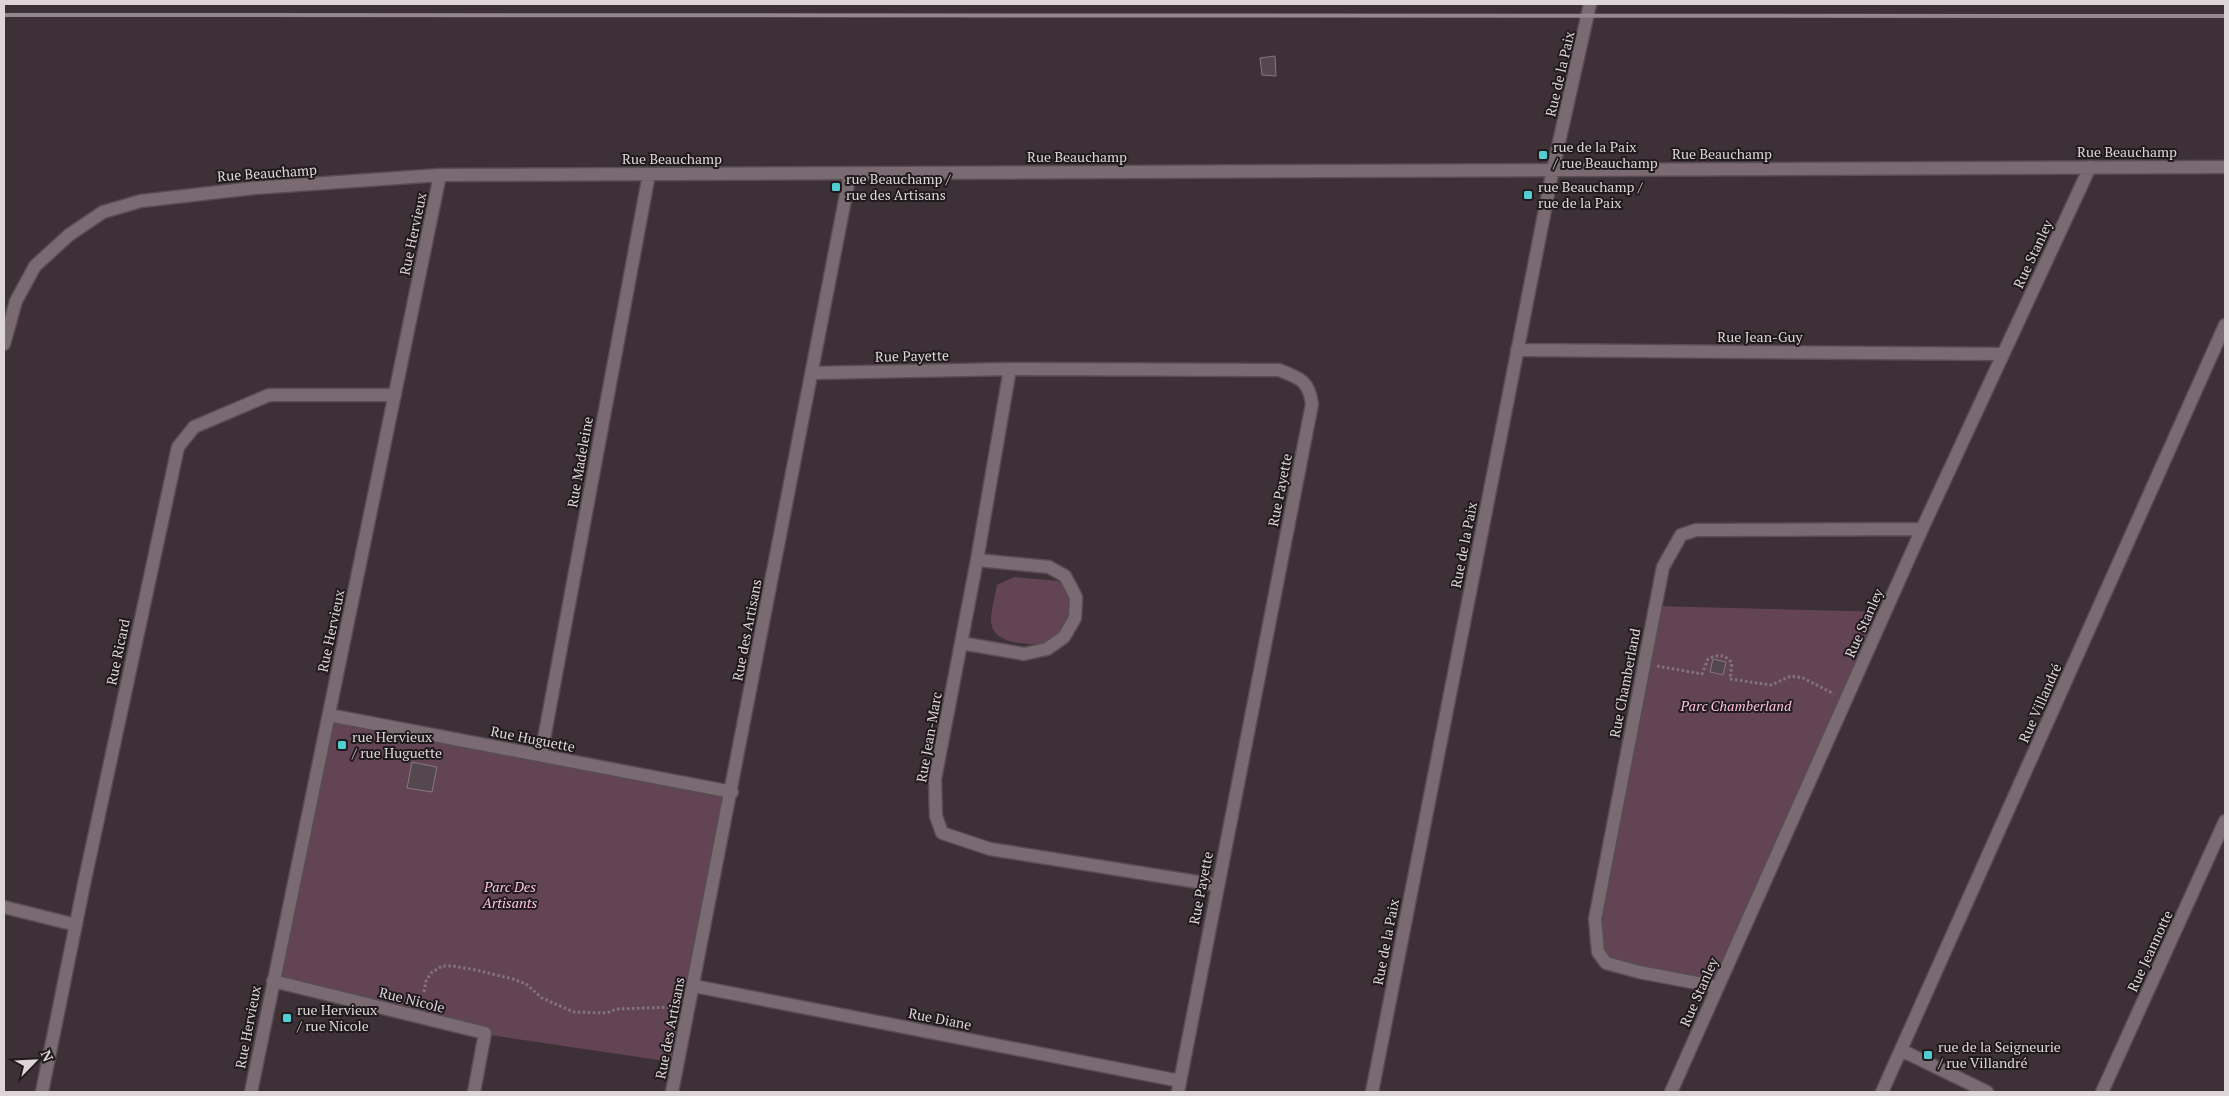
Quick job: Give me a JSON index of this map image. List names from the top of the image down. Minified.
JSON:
{"streets":{"street":["Rue de la Paix","Rue Beauchamp","Rue Hervieux","Rue Stanley","Rue Jean-Guy","Rue Payette","Rue Madeleine","Rue des Artisans","Rue Ricard","Rue Chamberland","Rue Villandré","Rue Jean-Marc","Rue Huguette","Rue Jeannotte","Rue Nicole","Rue Diane"]},"crossings":[["Rue de la Paix","Rue Beauchamp"],["Rue de la Paix","Rue Jean-Guy"],["Rue Beauchamp","Rue Hervieux"],["Rue Beauchamp","Rue Stanley"],["Rue Beauchamp","Rue Madeleine"],["Rue Beauchamp","Rue des Artisans"],["Rue Hervieux","Rue Ricard"],["Rue Hervieux","Rue Huguette"],["Rue Hervieux","Rue Nicole"],["Rue Stanley","Rue Jean-Guy"],["Rue Stanley","Rue Chamberland"],["Rue Payette","Rue des Artisans"],["Rue Payette","Rue Jean-Marc"],["Rue Payette","Rue Diane"],["Rue Madeleine","Rue Huguette"],["Rue des Artisans","Rue Huguette"],["Rue des Artisans","Rue Diane"]],"parks":["Parc Chamberland","Parc Des Artisants"],"places":{"transit":["rue de la Paix / rue Beauchamp","rue Beauchamp / rue des Artisans","rue Beauchamp / rue de la Paix","rue Hervieux / rue Huguette","rue Hervieux / rue Nicole","rue de la Seigneurie / rue Villandré"]},"north":"top right"}
